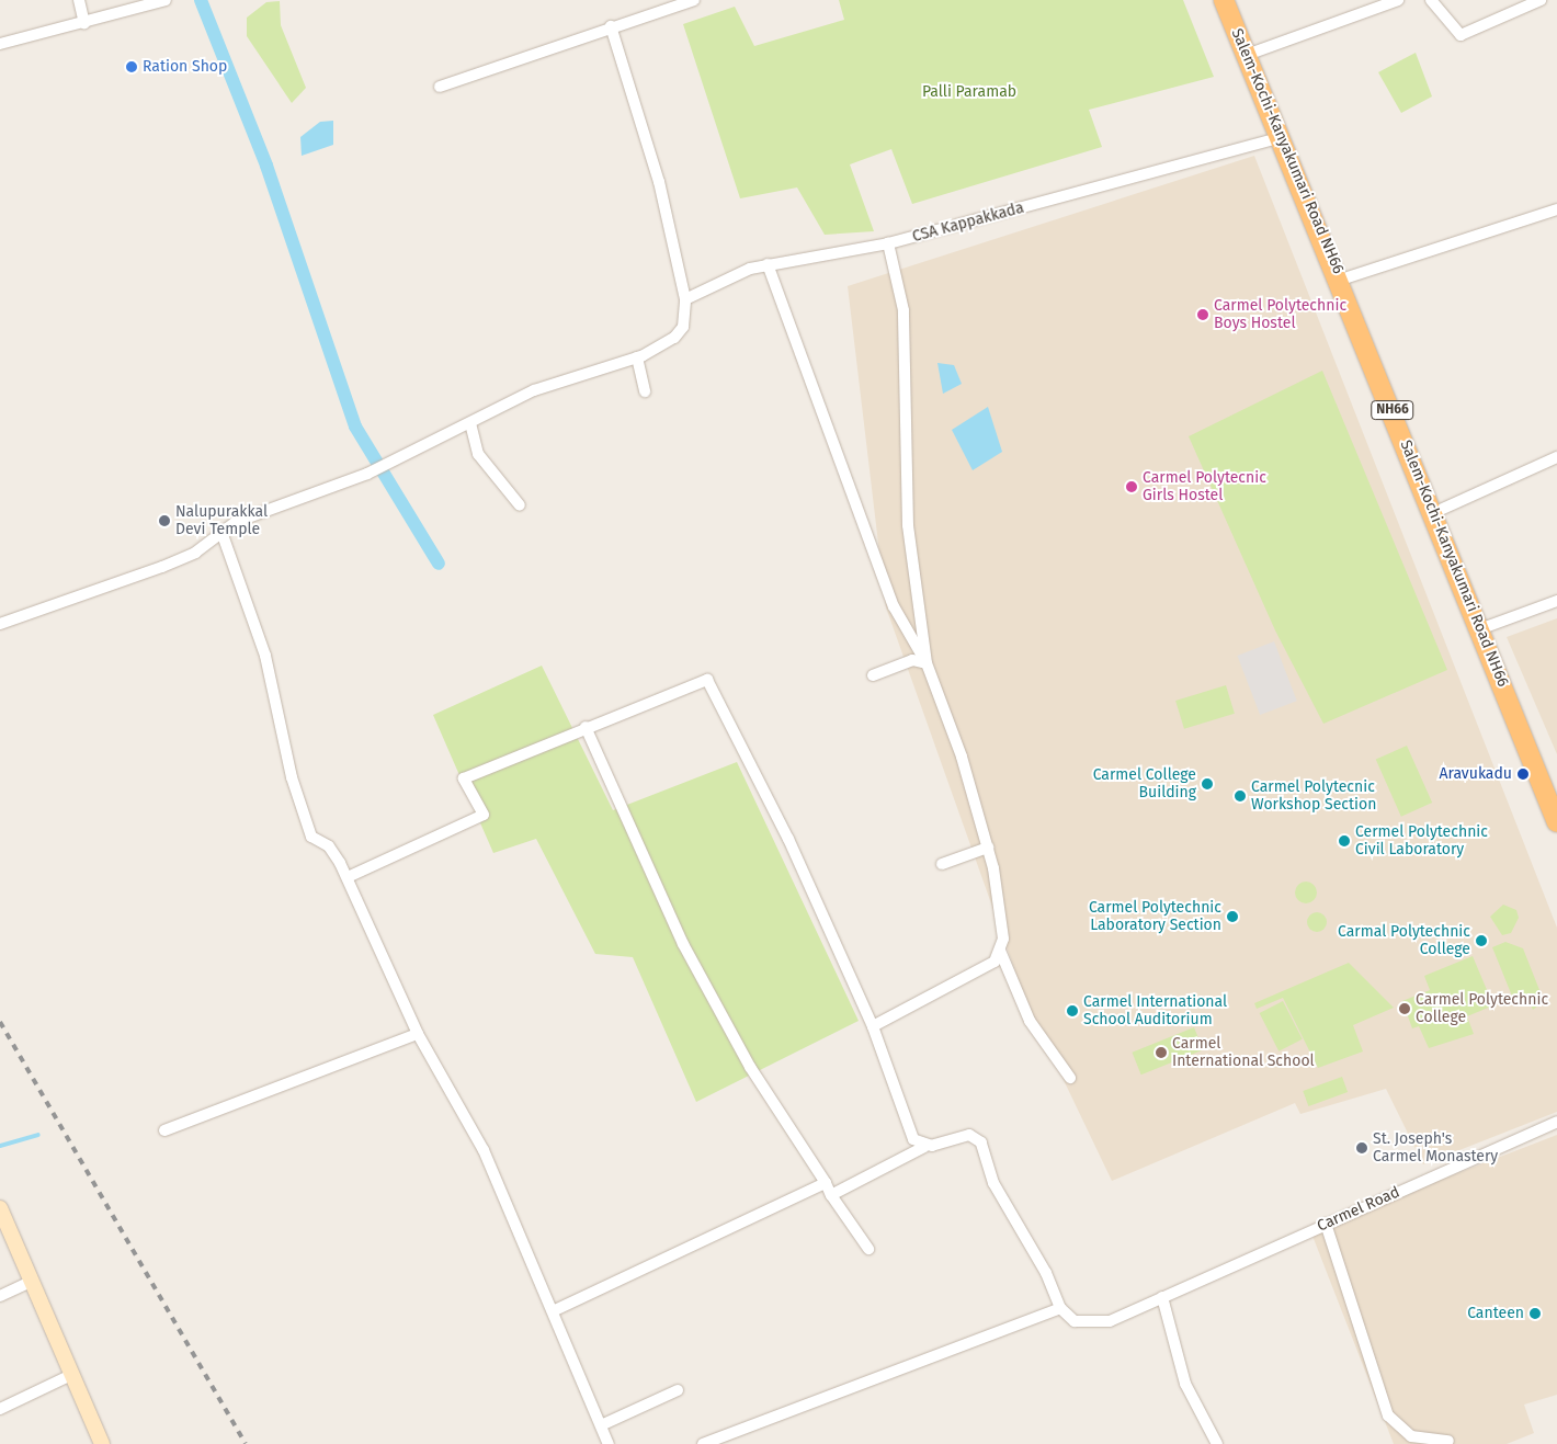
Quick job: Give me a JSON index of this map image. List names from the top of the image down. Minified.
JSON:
{"streets":{"highway":["Salem-Kochi-Kanyakumari Road NH66","NH66"],"street":["CSA Kappakkada","Carmel Road"]},"crossings":[["Salem-Kochi-Kanyakumari Road NH66","CSA Kappakkada"]],"parks":["Palli Paramab"],"places":["Ration Shop","Carmel Polytechnic Boys Hostel","Carmel Polytecnic Girls Hostel","Nalupurakkal Devi Temple","Aravukadu","Carmel College Building","Carmel Polytecnic Workshop Section","Cermel Polytechnic Civil Laboratory","Carmel Polytechnic Laboratory Section","Carmal Polytechnic College","Carmel Polytechnic College","Carmel International School Auditorium","Carmel International School","St. Joseph's Carmel Monastery","Canteen"]}
